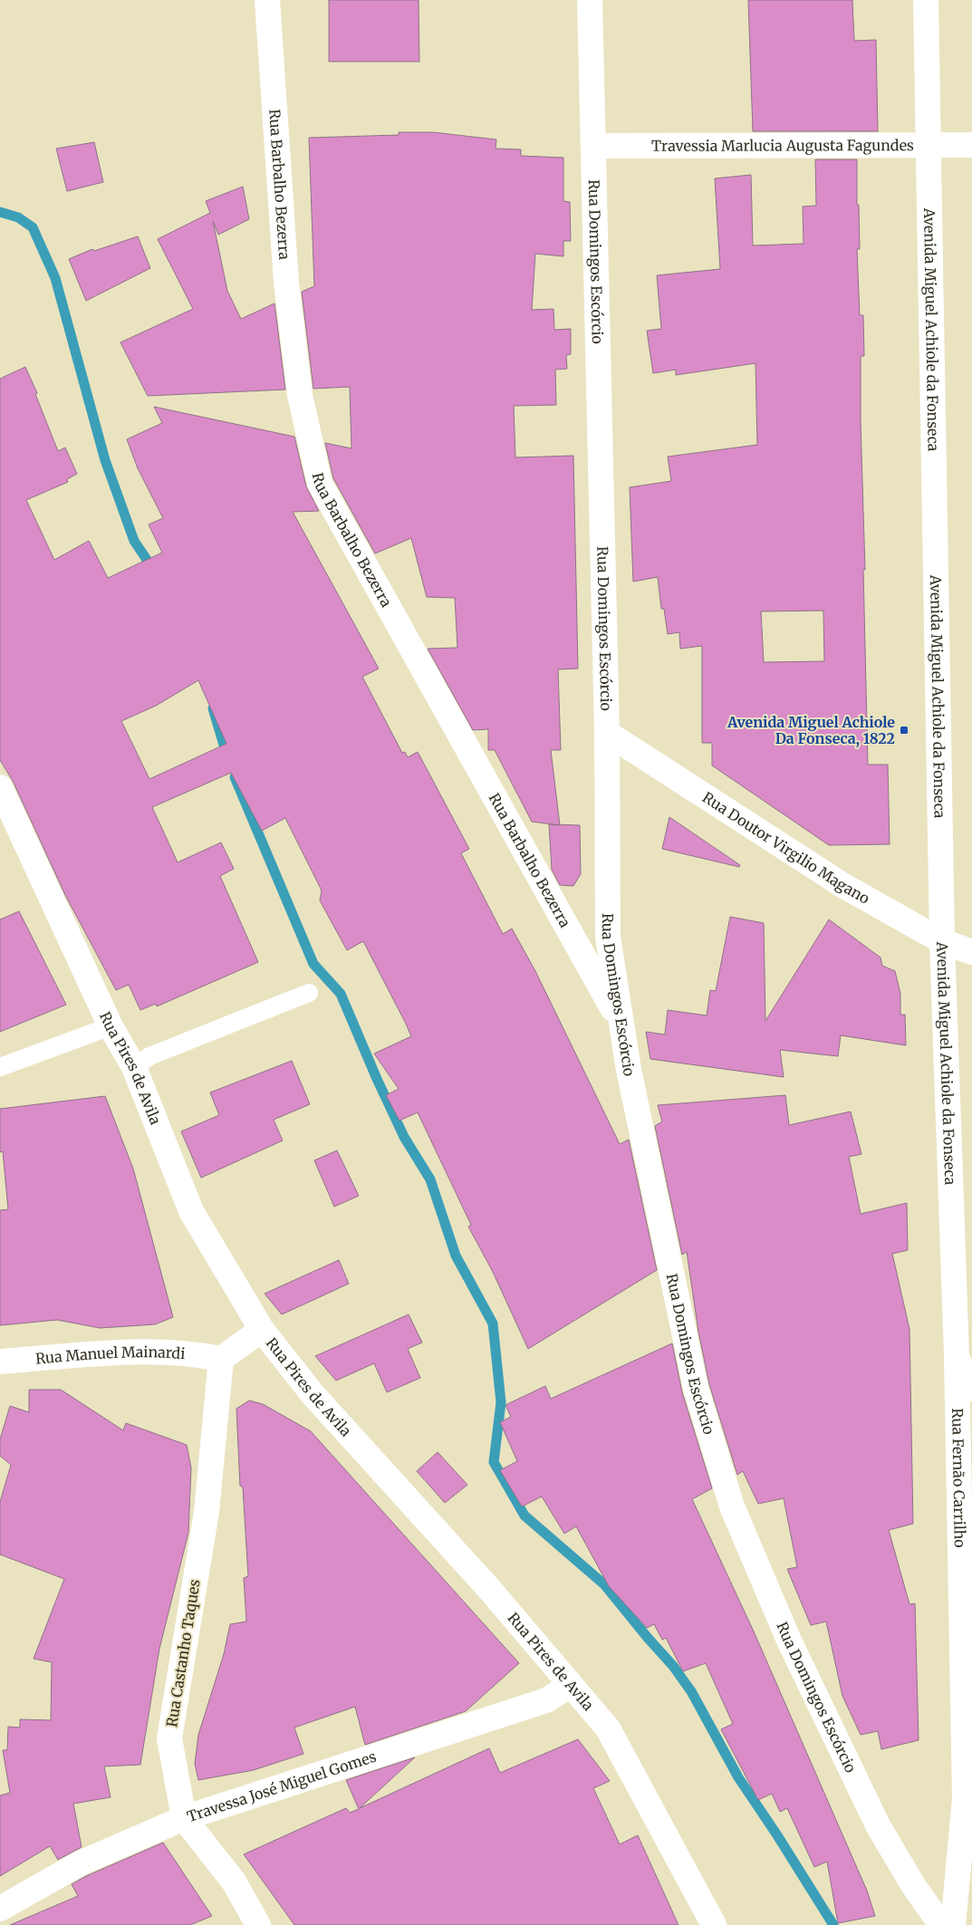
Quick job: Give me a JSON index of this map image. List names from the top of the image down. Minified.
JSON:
{"streets":{"street":["Travessia Marlucia Augusta Fagundes","Rua Barbalho Bezerra","Rua Domingos Escórcio","Avenida Miguel Achiole da Fonseca","Rua Doutor Virgilio Magano","Rua Pires de Avila","Rua Manuel Mainardi","Rua Fernão Carrilho","Rua Castanho Taques","Travessa José Miguel Gomes"]},"crossings":[["Travessia Marlucia Augusta Fagundes","Rua Domingos Escórcio"],["Travessia Marlucia Augusta Fagundes","Avenida Miguel Achiole da Fonseca"],["Rua Barbalho Bezerra","Rua Domingos Escórcio"],["Rua Domingos Escórcio","Rua Doutor Virgilio Magano"],["Avenida Miguel Achiole da Fonseca","Rua Doutor Virgilio Magano"],["Avenida Miguel Achiole da Fonseca","Rua Fernão Carrilho"],["Rua Pires de Avila","Travessa José Miguel Gomes"],["Rua Manuel Mainardi","Rua Castanho Taques"],["Rua Castanho Taques","Travessa José Miguel Gomes"]],"places":{"transit":["Avenida Miguel Achiole Da Fonseca, 1822"]}}
